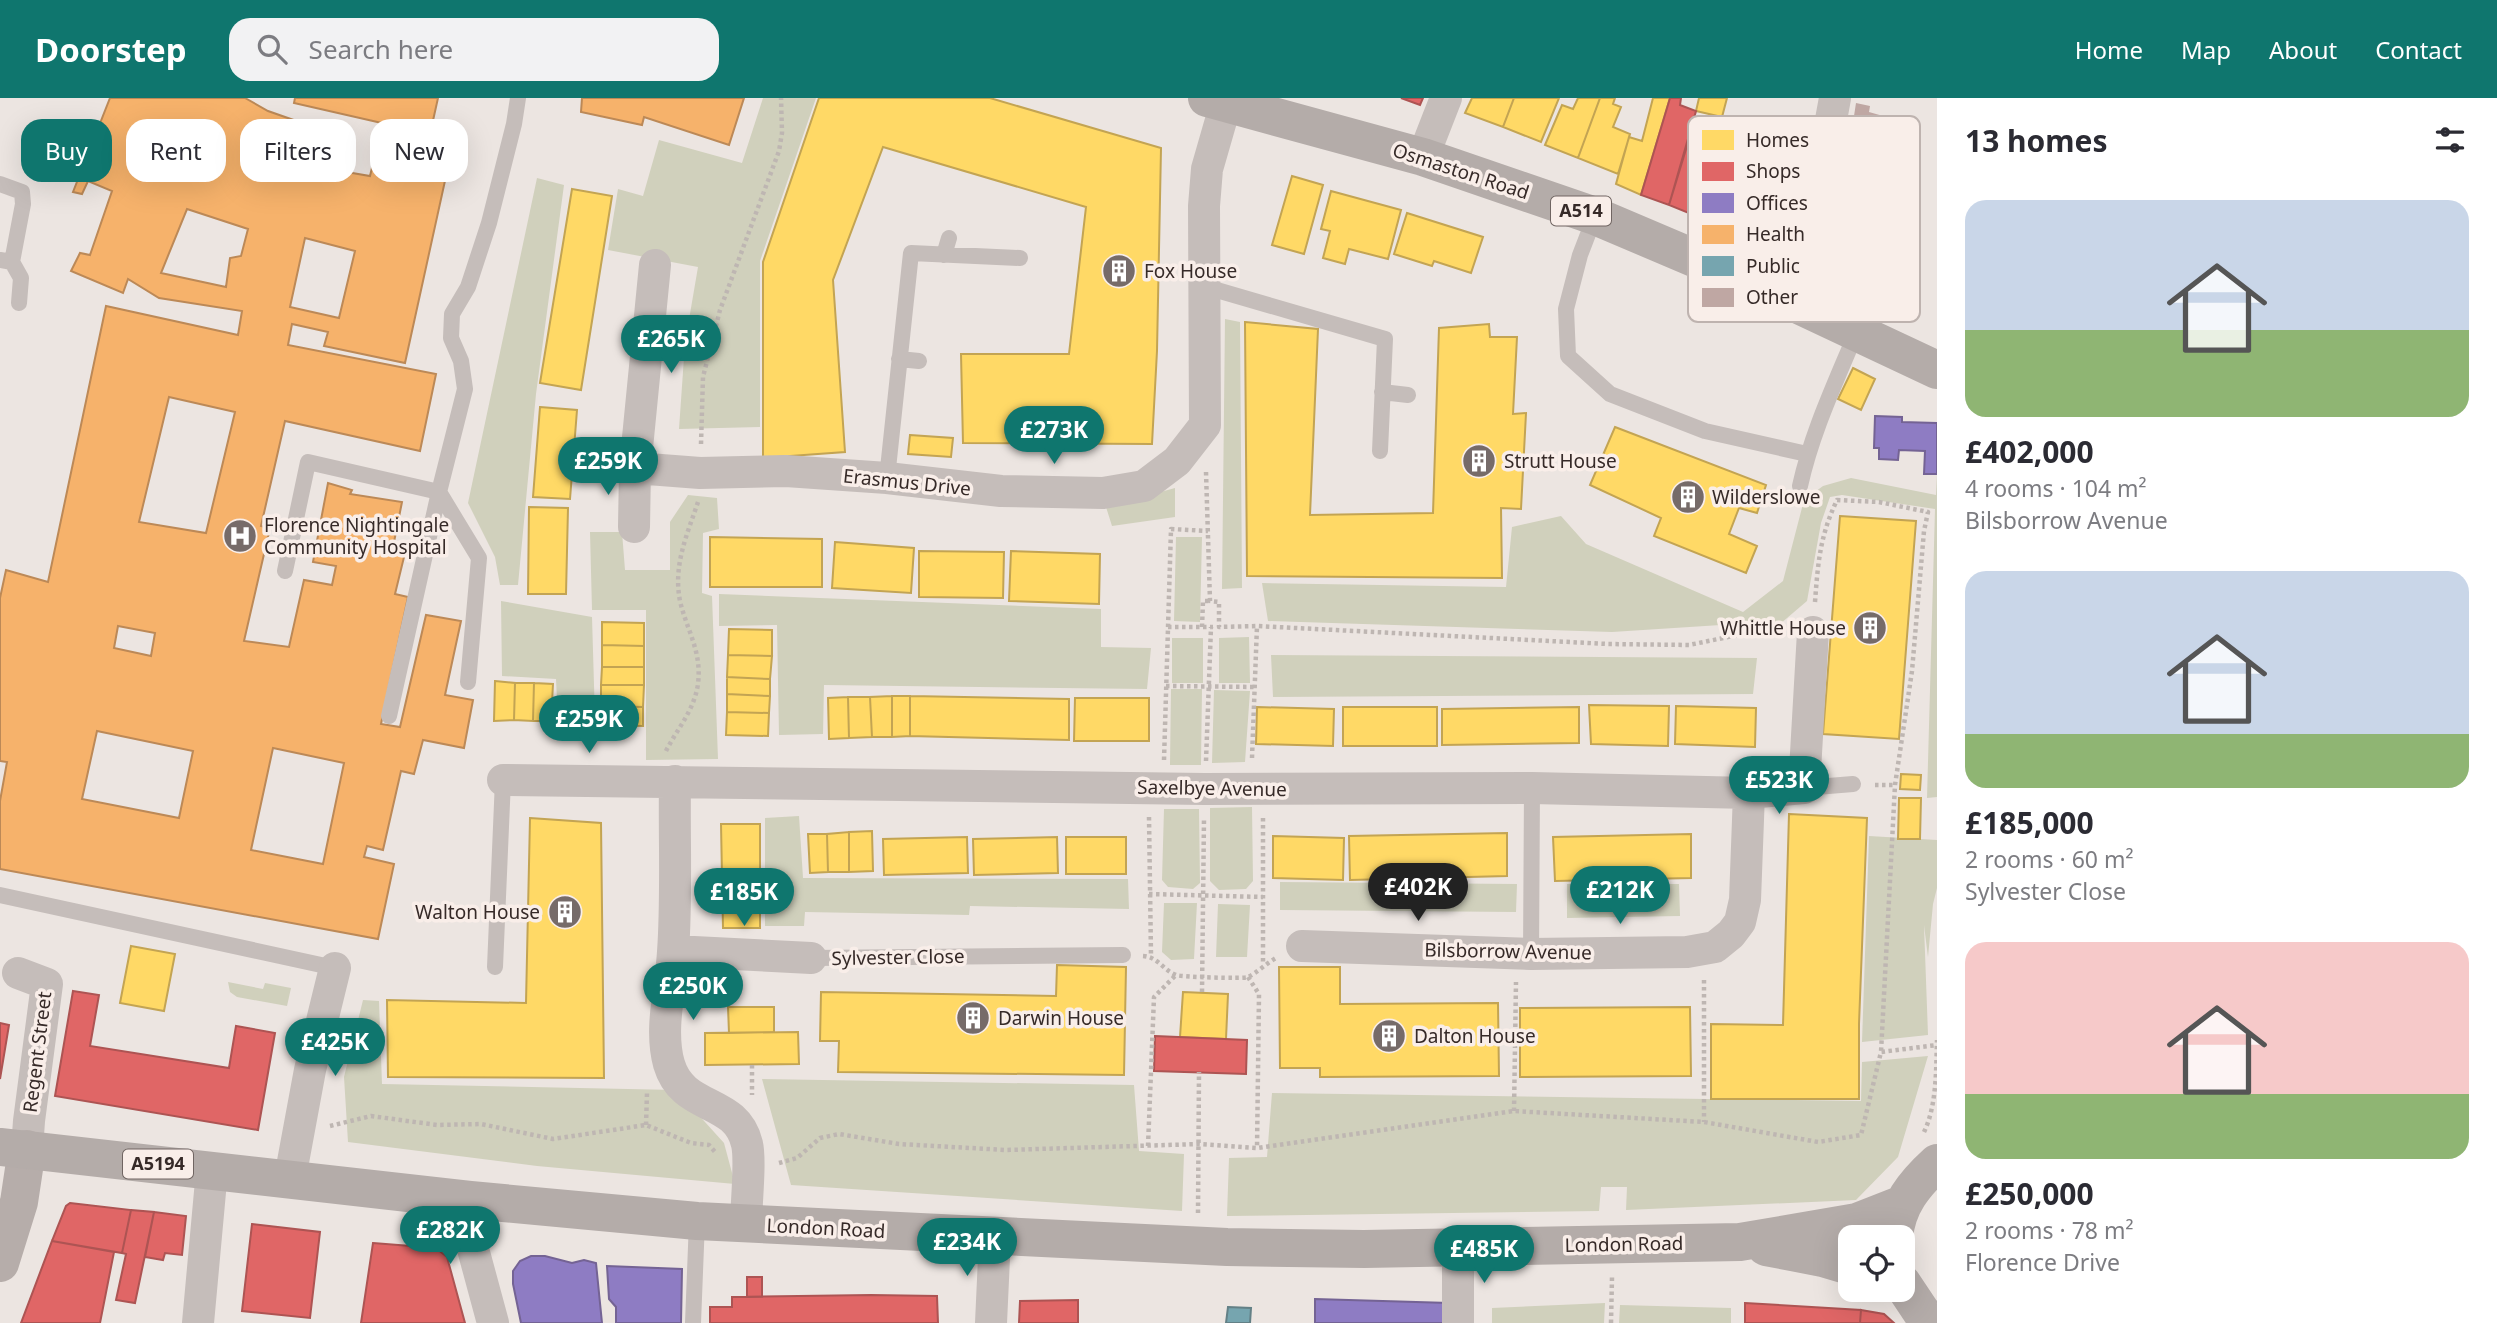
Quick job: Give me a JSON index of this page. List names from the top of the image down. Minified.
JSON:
{"streets":{"main road":["Osmaston Road","A514","A5194","London Road"],"street":["Erasmus Drive","Saxelbye Avenue","Bilsborrow Avenue","Sylvester Close","Regent Street"]},"crossings":[["Regent Street","London Road"]],"places":{"building":["Fox House","Strutt House","Wilderslowe","Whittle House","Walton House","Darwin House","Dalton House"],"hospital":["Florence Nightingale Community Hospital"]},"legend":["Homes","Shops","Offices","Health","Public","Other"],"page":{"header":"Doorstep","search":"Search here","nav":["Home","Map","About","Contact"],"heading":"13 homes","chip":["Buy","Rent","Filters","New"],"list":[{"name":"£402,000","note":"4 rooms · 104 m² · Bilsborrow Avenue"},{"name":"£185,000","note":"2 rooms · 60 m² · Sylvester Close"},{"name":"£250,000","note":"2 rooms · 78 m² · Florence Drive"}],"price":["£265K","£273K","£259K","£259K","£523K","£402K","£212K","£185K","£250K","£425K","£282K","£234K","£485K"]}}
